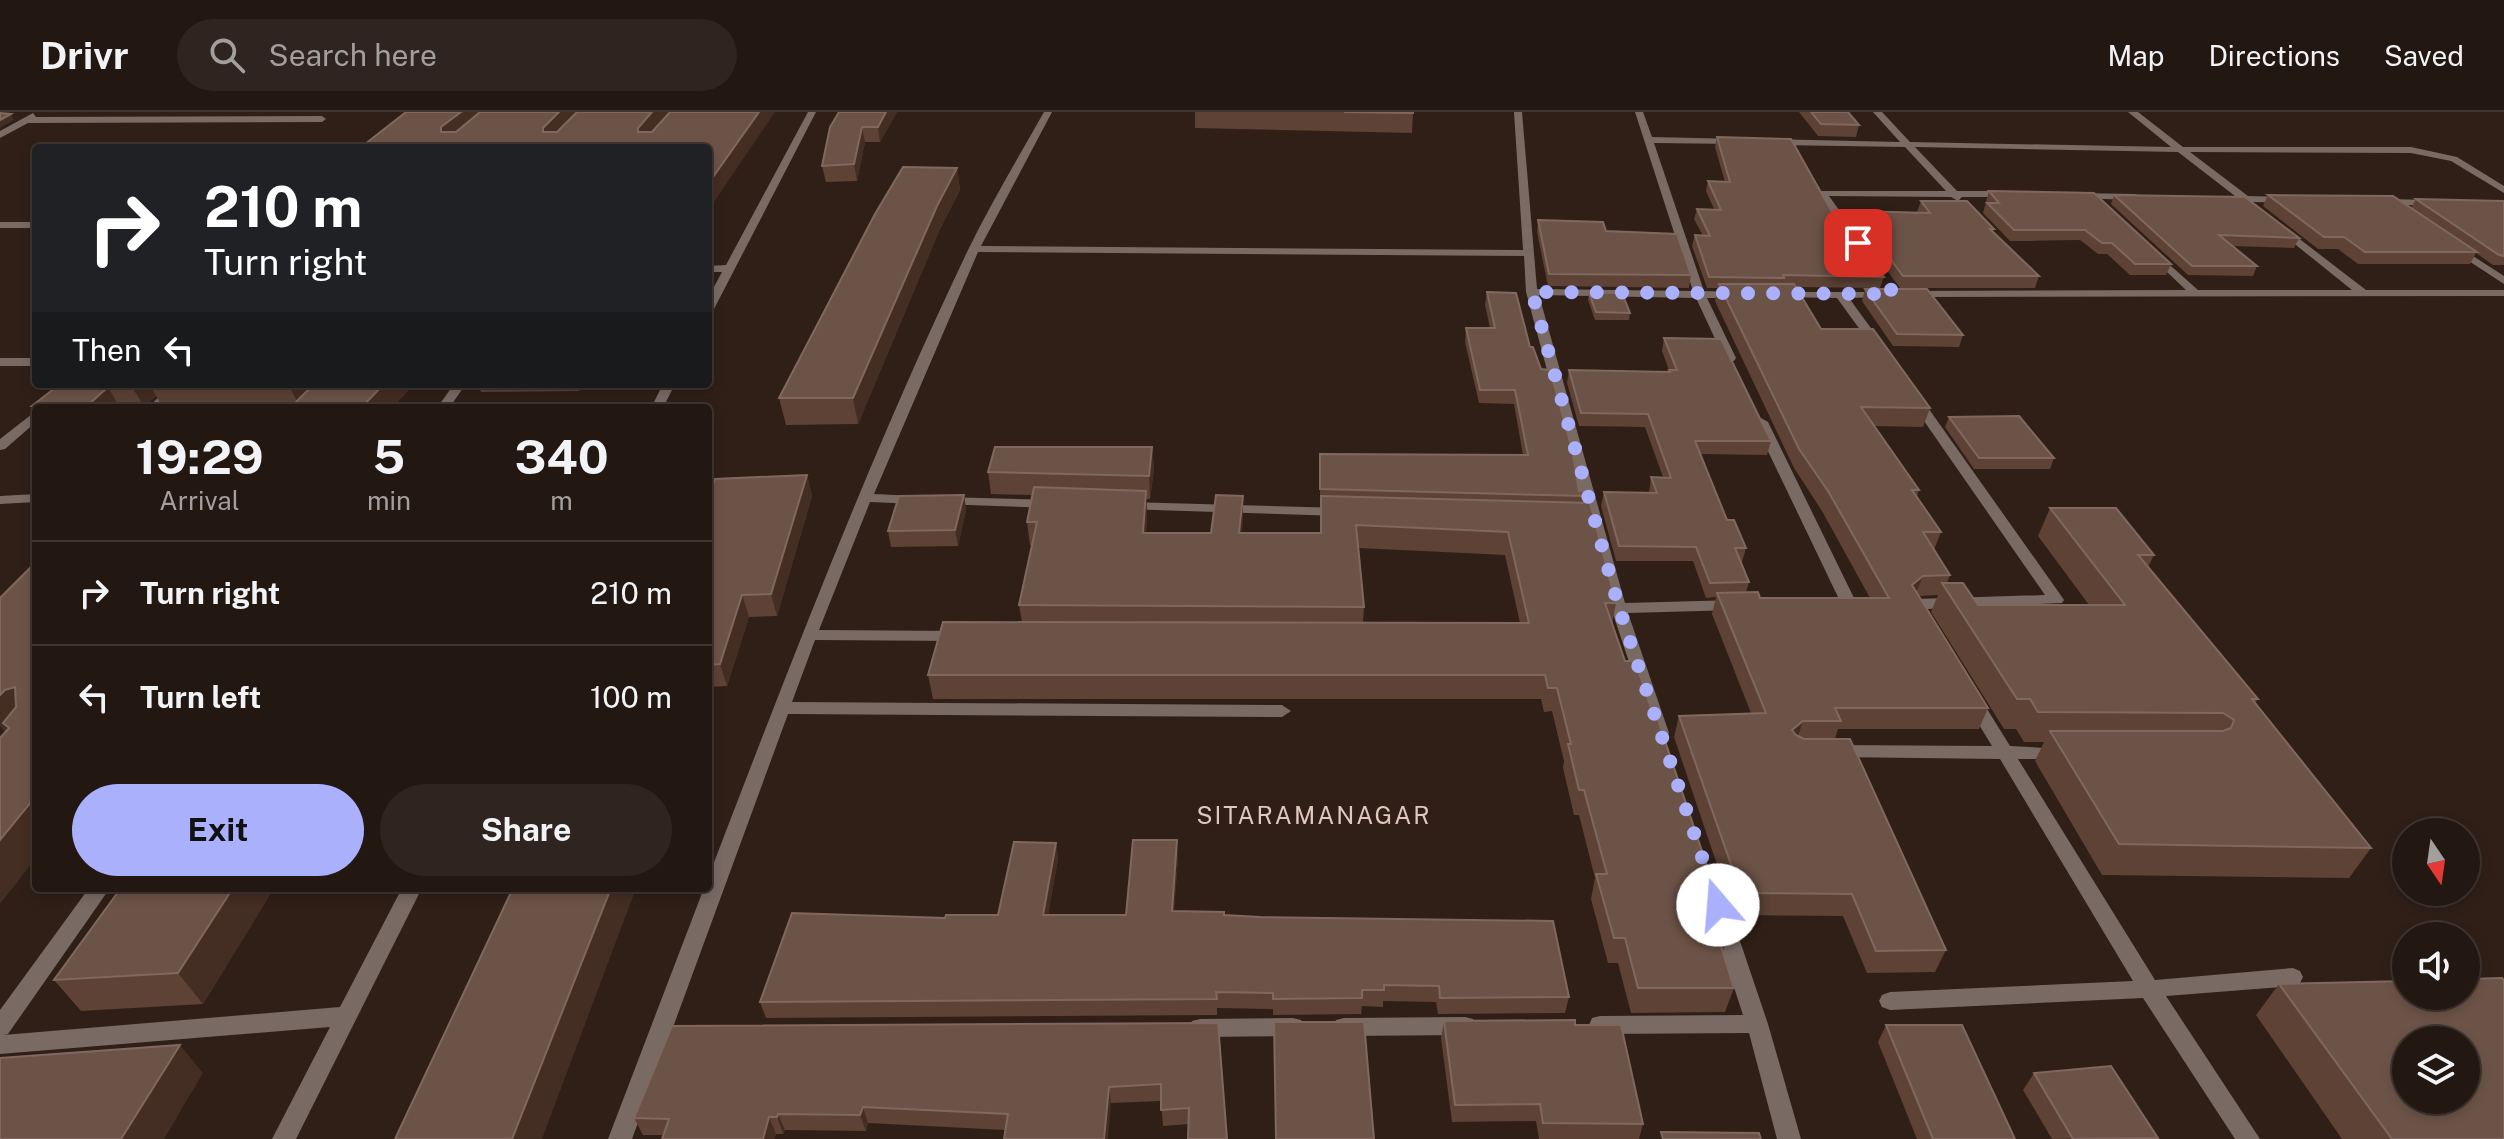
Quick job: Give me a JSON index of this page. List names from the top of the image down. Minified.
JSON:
{"districts":["SITARAMANAGAR"],"north":"bottom","page":{"header":"Drivr","search":"Search here","nav":["Map","Directions","Saved"],"turn":["210 m","Turn right"],"then":"Then","eta":["19:29","Arrival","5","min","340","m"],"list":[{"name":"Turn right","value":"210 m"},{"name":"Turn left","value":"100 m"}],"buttons":["Exit","Share"]}}
